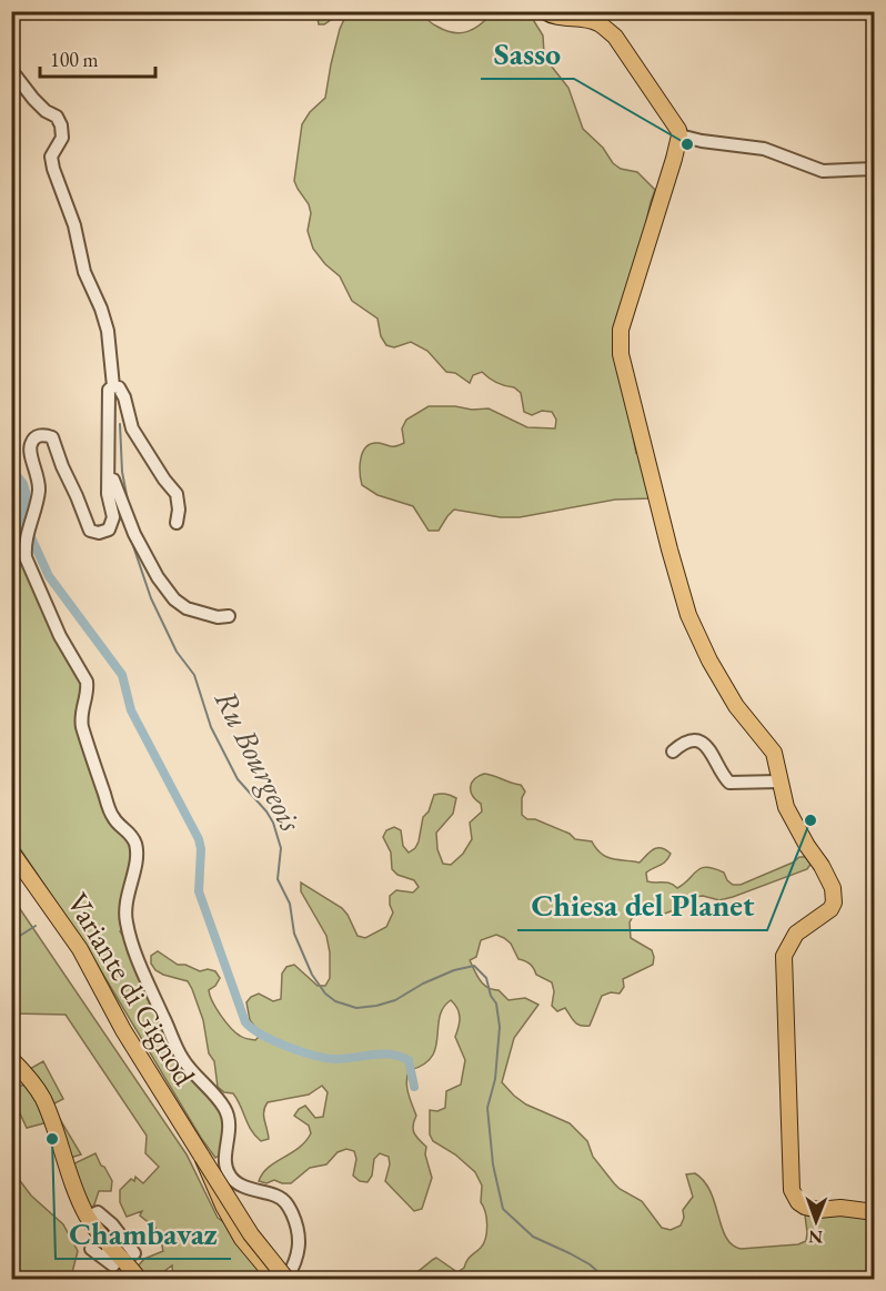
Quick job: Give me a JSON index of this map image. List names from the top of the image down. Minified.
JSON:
{"streets":{"main road":["Variante di Gignod"]},"water":["Ru Bourgeois"],"places":["Sasso","Chiesa del Planet","Chambavaz"],"scale_bar":"100 m","north":"bottom"}
